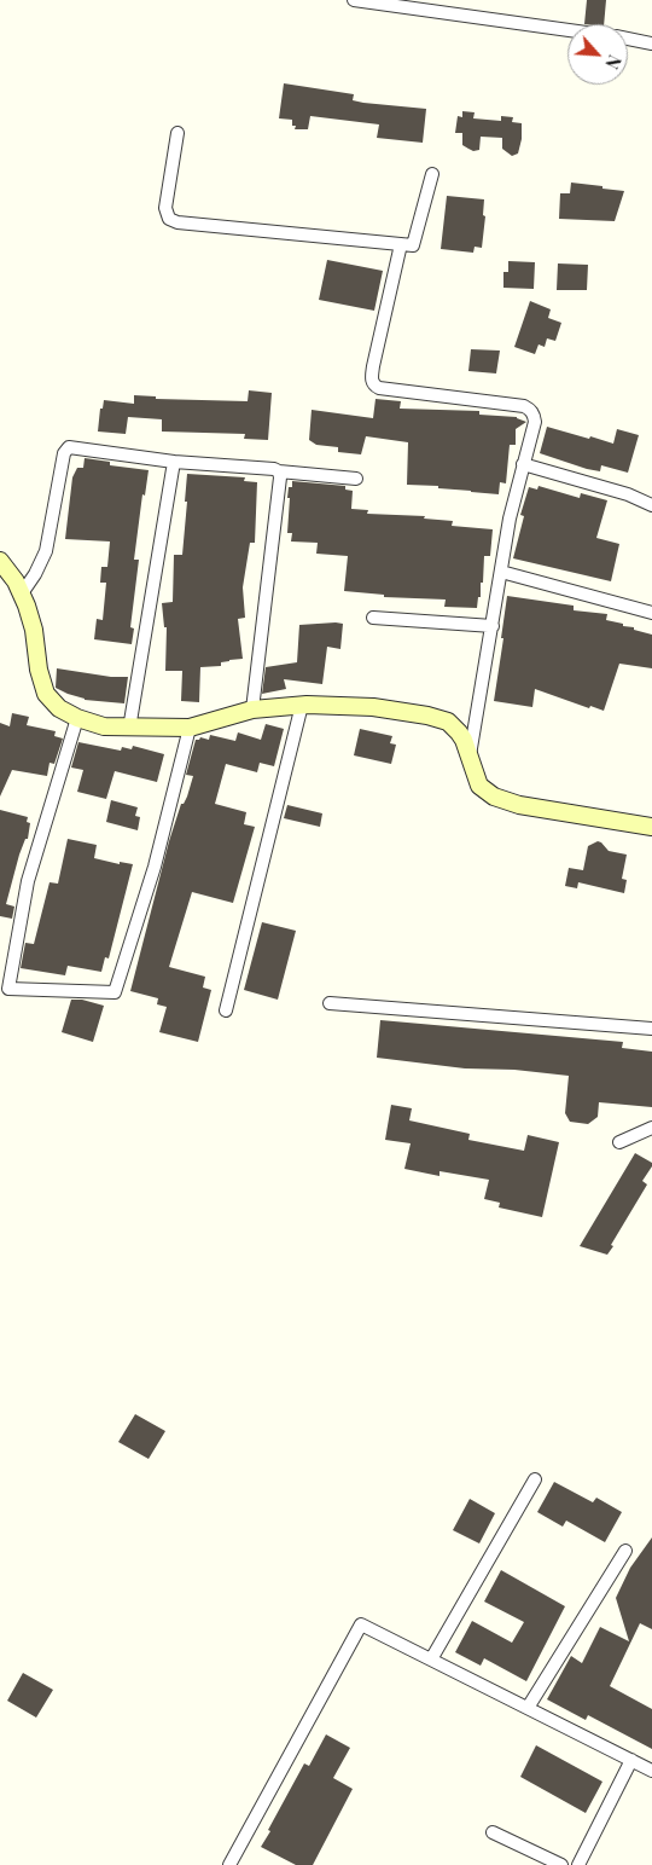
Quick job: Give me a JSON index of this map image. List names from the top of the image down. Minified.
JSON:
{"north":"bottom right"}
